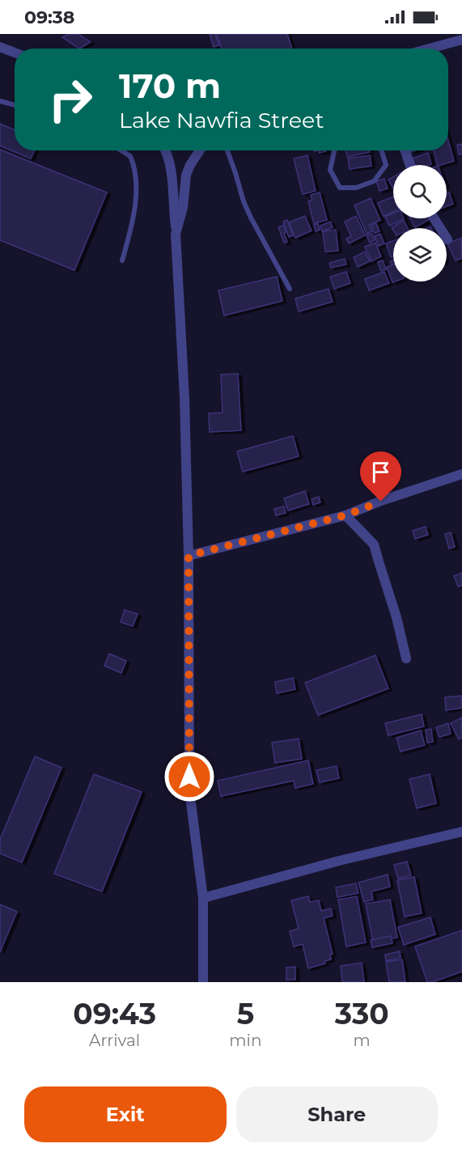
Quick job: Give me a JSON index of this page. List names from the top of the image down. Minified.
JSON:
{"page":{"status":"09:38","turn":["170 m","Lake Nawfia Street"],"eta":["09:43","Arrival","5","min","330","m"],"buttons":["Exit","Share"]}}
